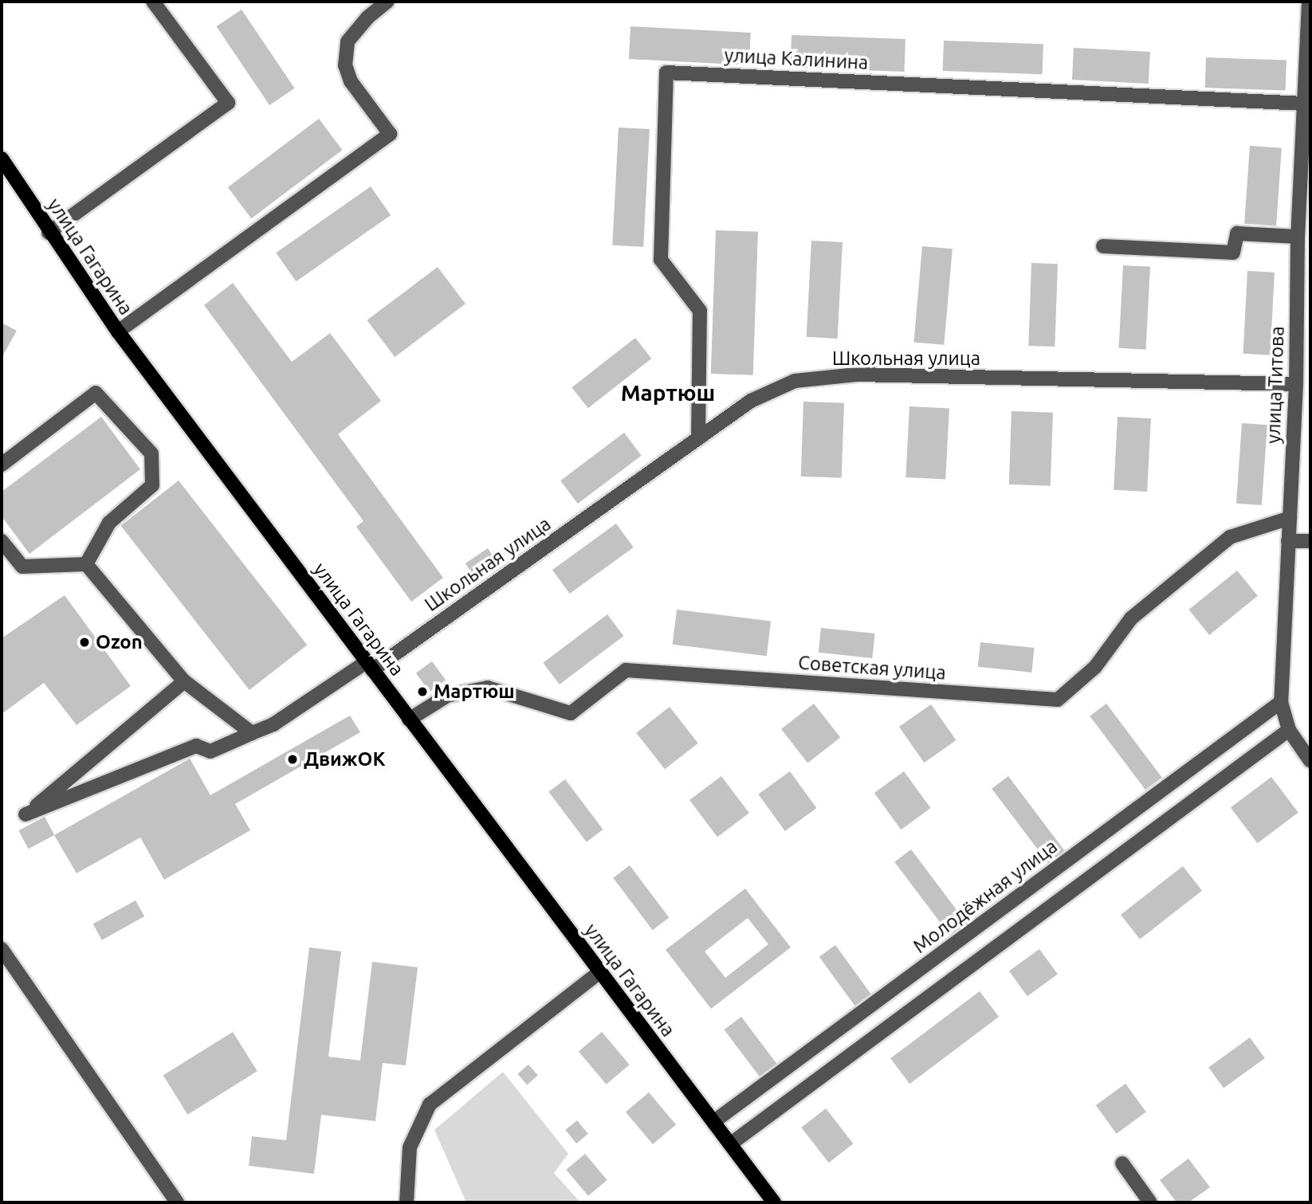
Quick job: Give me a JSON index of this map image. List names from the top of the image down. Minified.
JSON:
{"streets":{"main road":["улица Гагарина"],"street":["улица Калинина","Школьная улица","улица Титова","Советская улица","Молодёжная улица"]},"crossings":[["улица Калинина","Школьная улица"],["улица Калинина","улица Титова"],["улица Гагарина","Школьная улица"],["улица Гагарина","Советская улица"],["улица Гагарина","Молодёжная улица"],["Школьная улица","улица Титова"],["улица Титова","Советская улица"],["улица Титова","Молодёжная улица"]],"districts":["Мартюш"],"places":["Ozon","Мартюш","ДвижОК"]}
